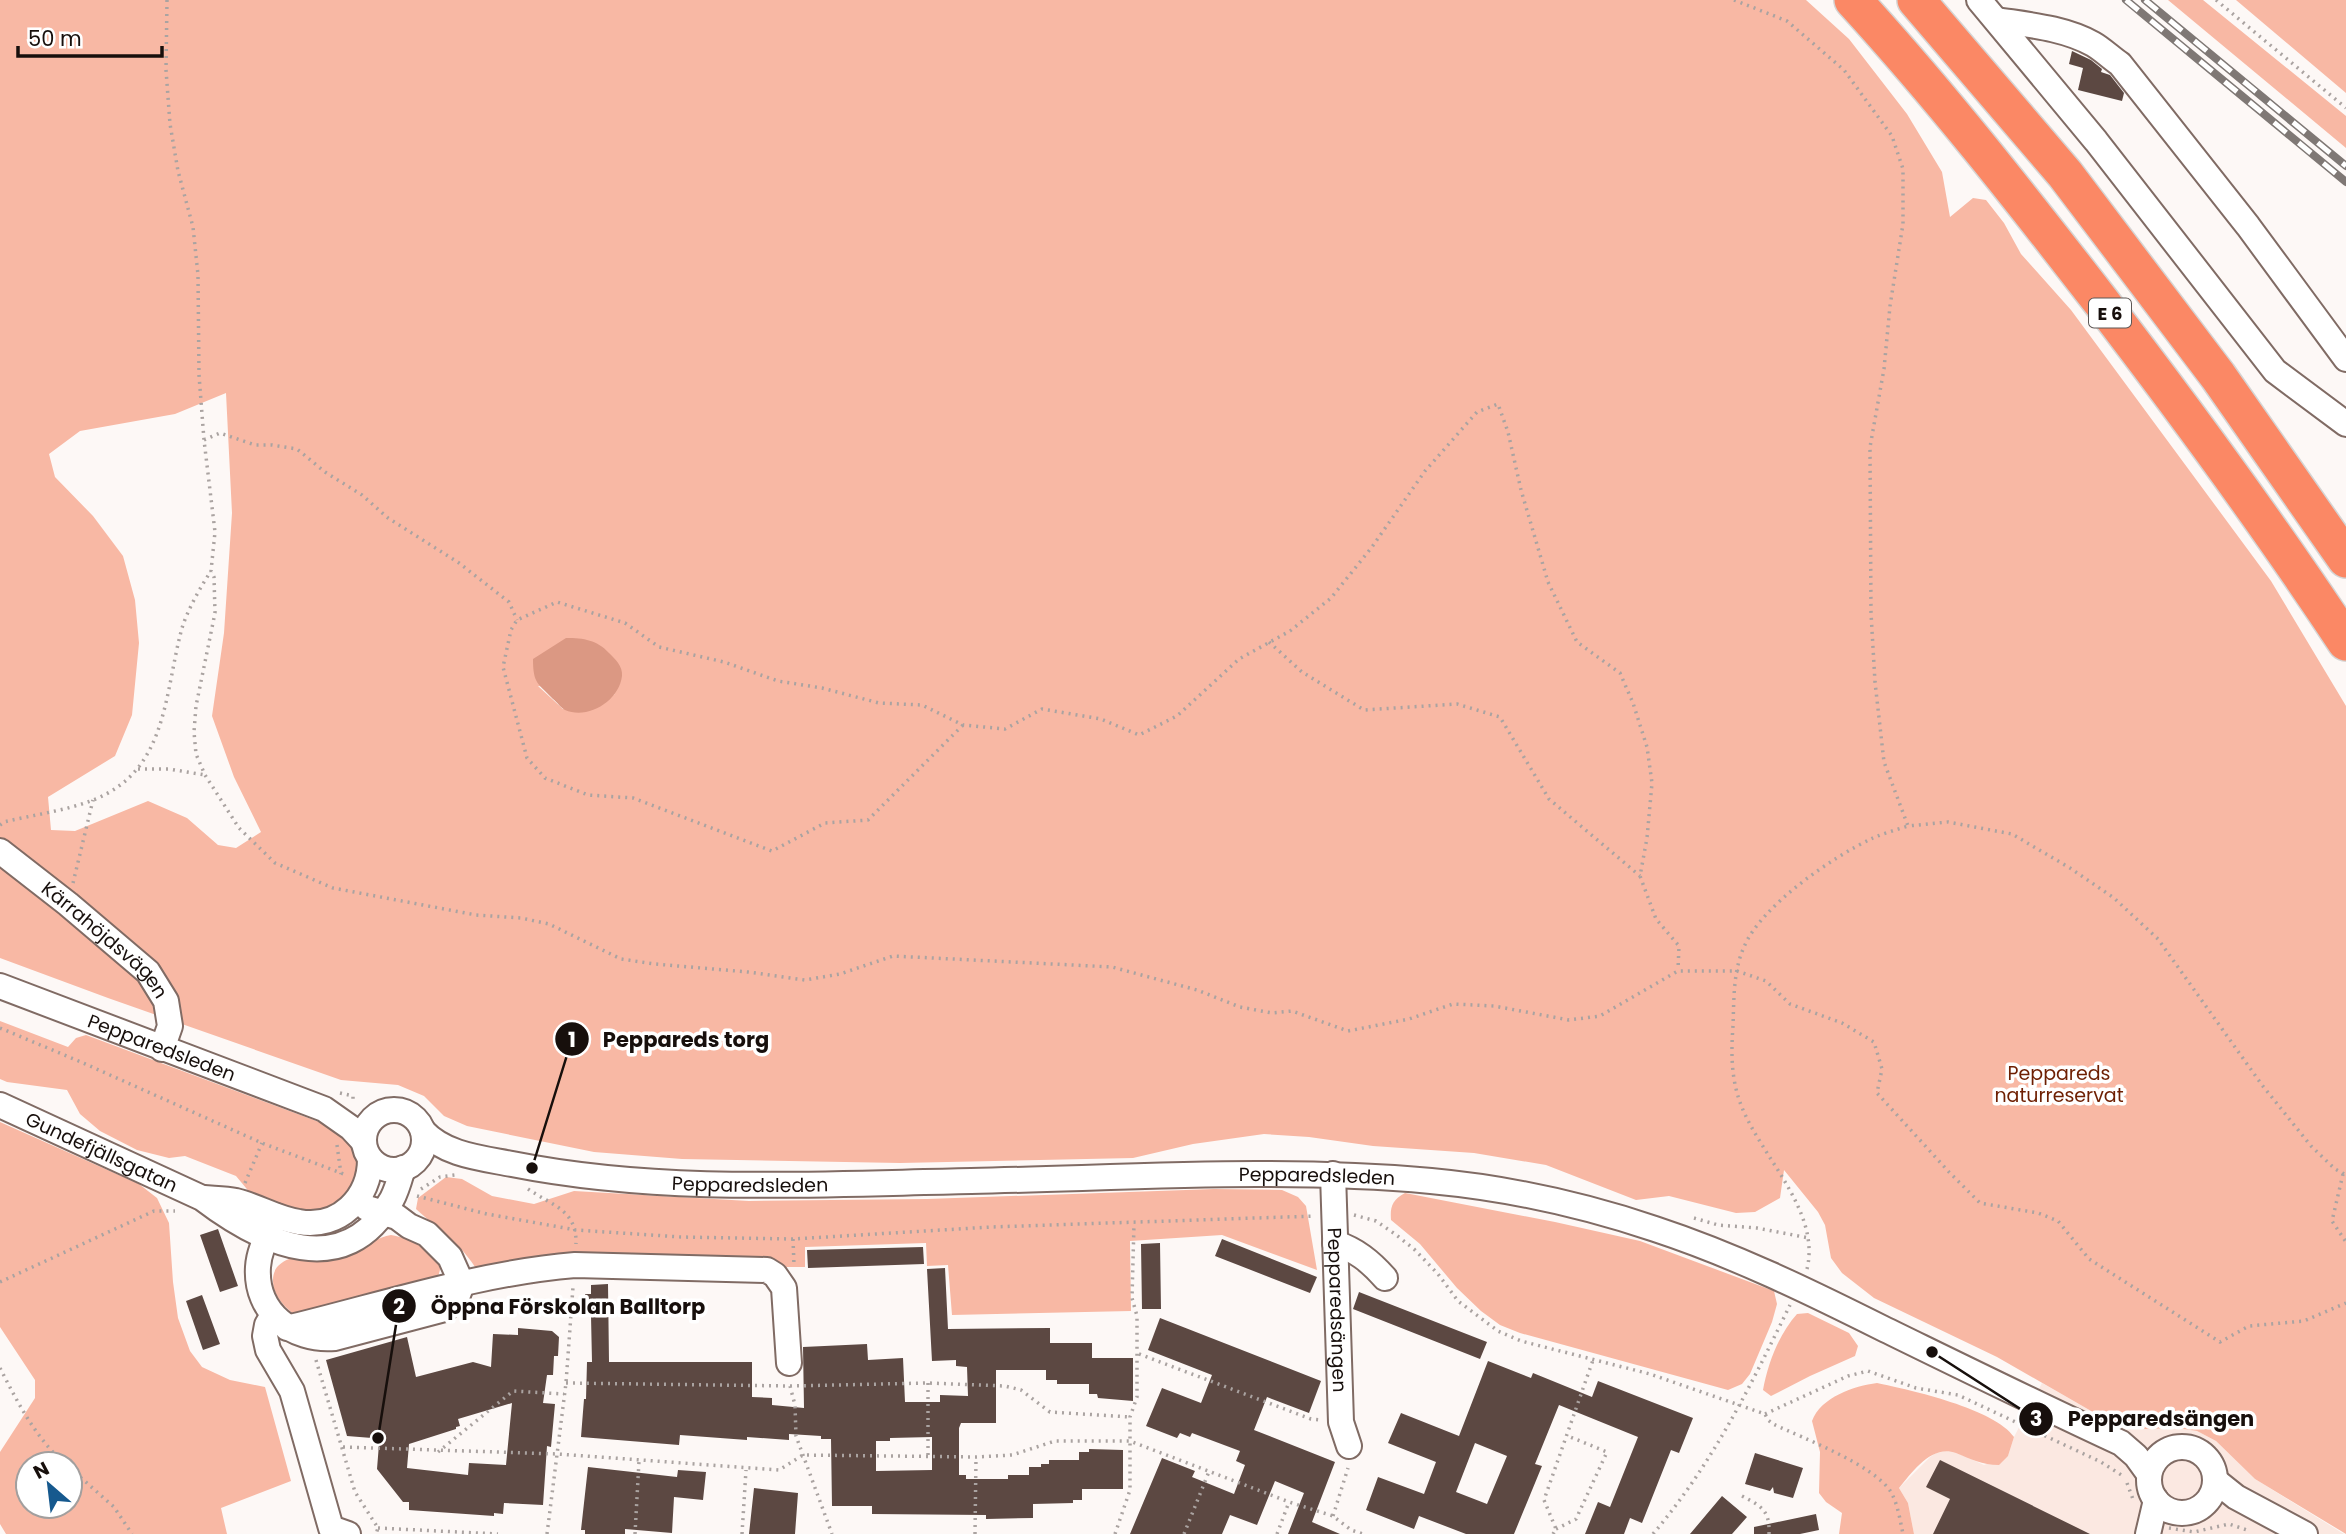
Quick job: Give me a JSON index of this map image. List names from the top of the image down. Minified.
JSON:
{"streets":{"highway":["E 6"],"street":["Kärrahöjdsvägen","Pepparedsleden","Gundefjällsgatan","Pepparedsängen"]},"crossings":[["Kärrahöjdsvägen","Pepparedsleden"],["Pepparedsleden","Gundefjällsgatan"],["Pepparedsleden","Pepparedsängen"]],"parks":["Peppareds naturreservat"],"places":["Peppareds torg","Pepparedsängen","Öppna Förskolan Balltorp"],"scale_bar":"50 m","north":"top left"}
